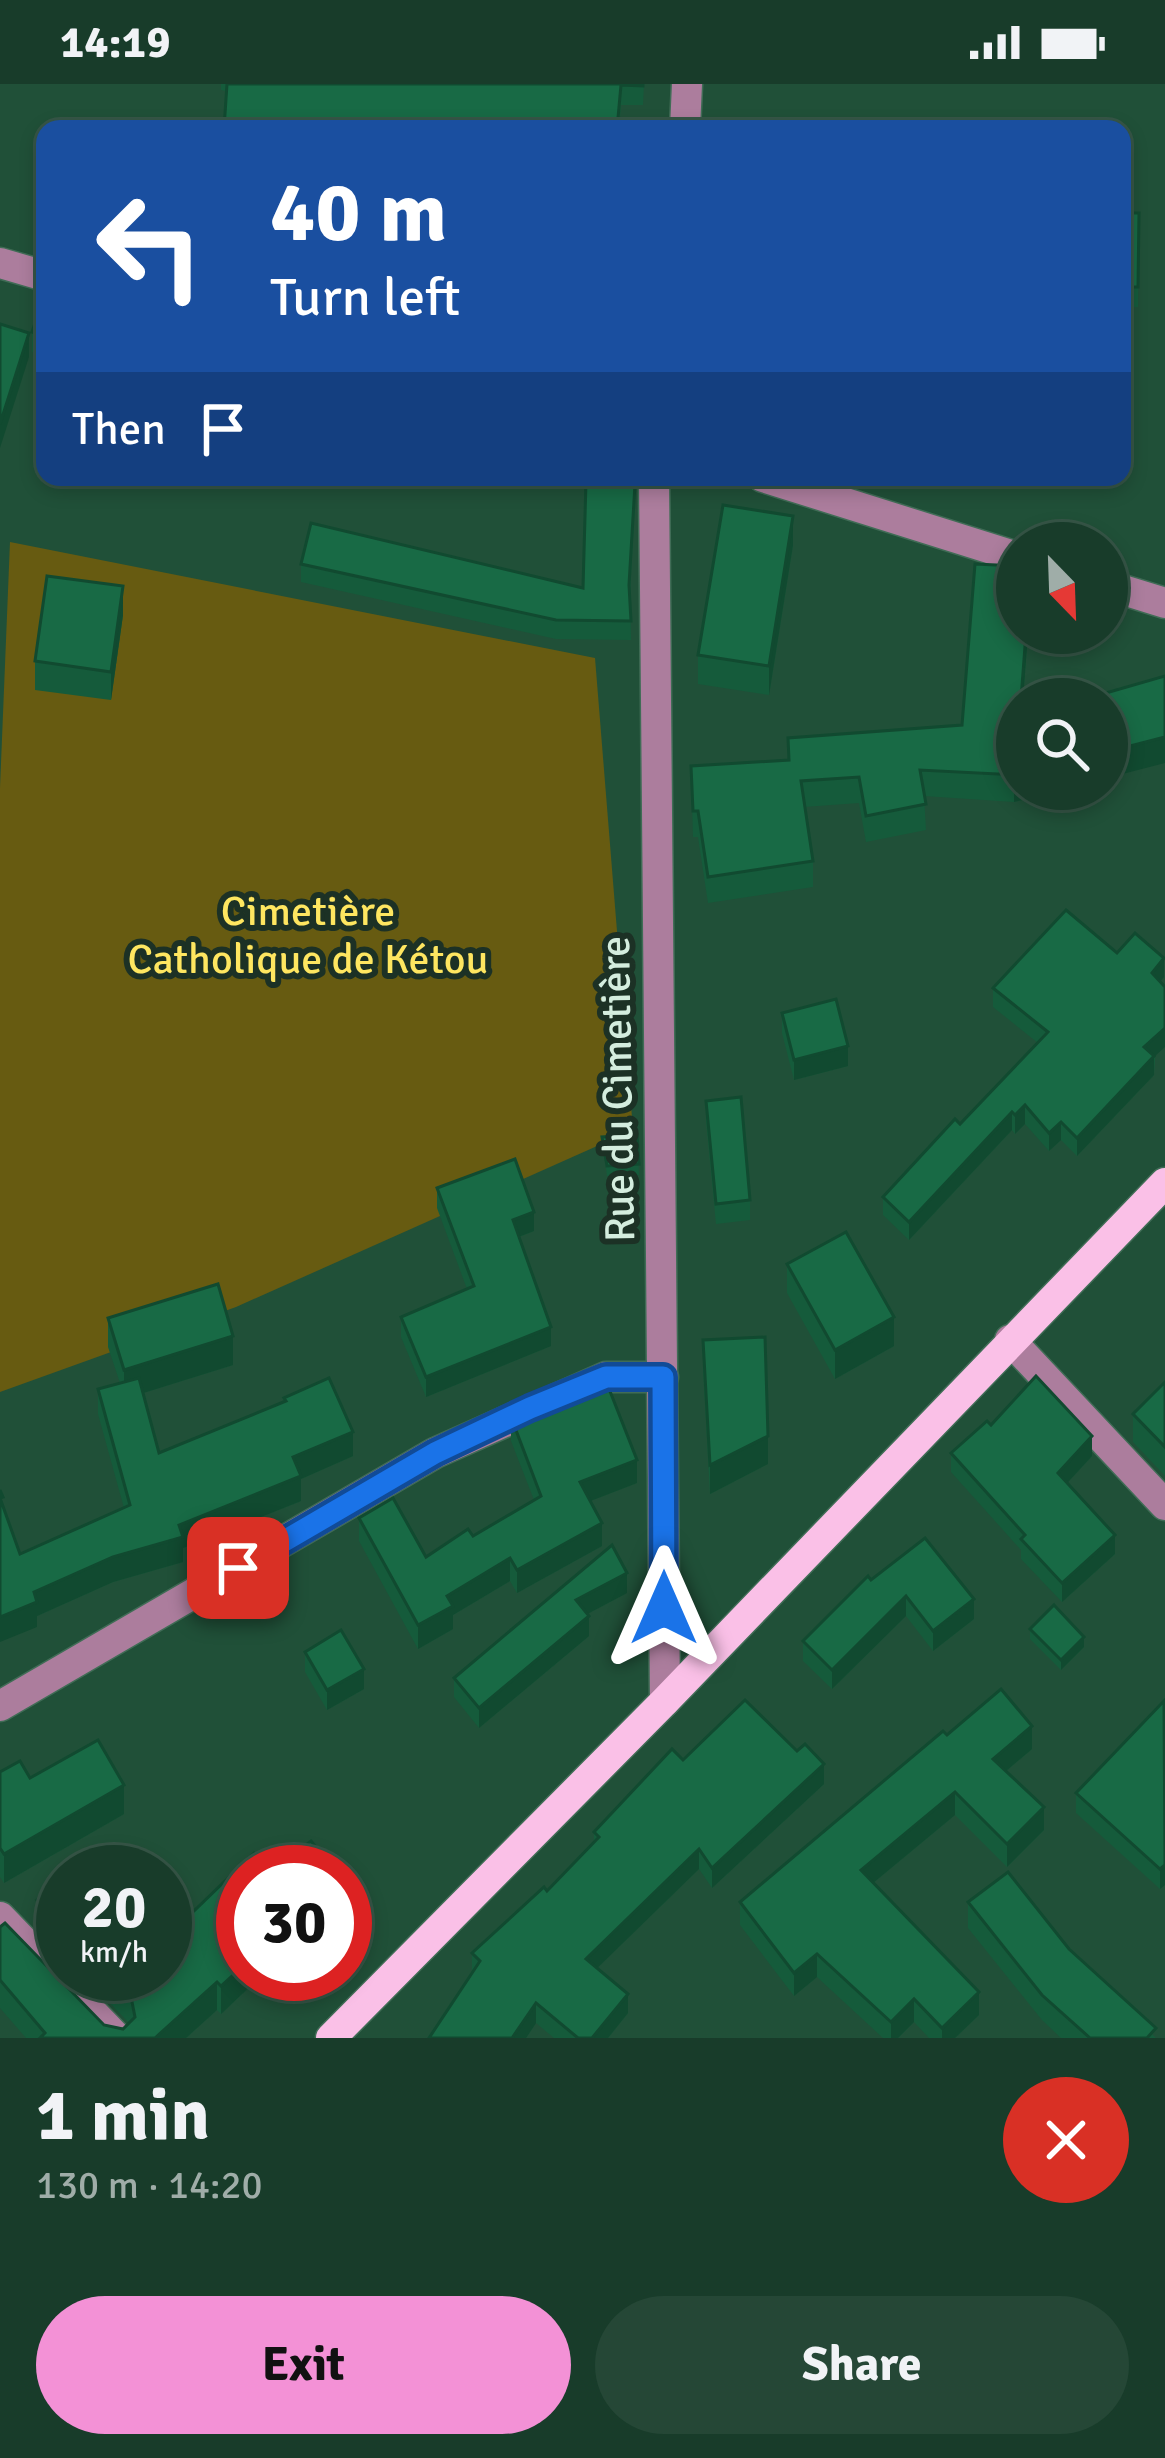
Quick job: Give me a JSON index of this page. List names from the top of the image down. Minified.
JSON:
{"streets":{"street":["Rue du Cimetière"]},"parks":["Cimetière Catholique de Kétou"],"north":"bottom right","page":{"status":"14:19","turn":["40 m","Turn left"],"then":"Then","speed":"20 km/h","limit":"30","heading":["1 min","130 m · 14:20"],"buttons":["Exit","Share"]}}
